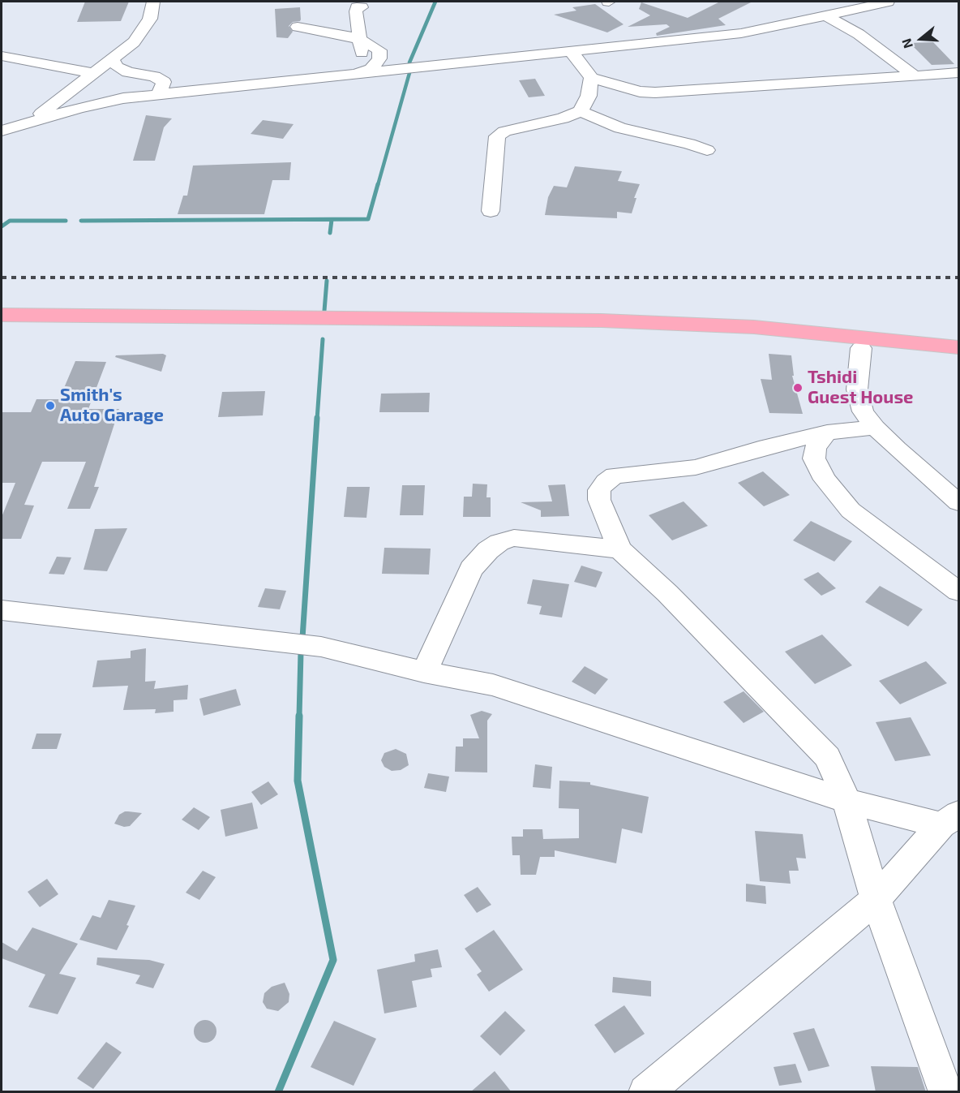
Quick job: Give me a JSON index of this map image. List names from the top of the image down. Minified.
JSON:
{"places":["Tshidi Guest House","Smith's Auto Garage"],"north":"left"}
